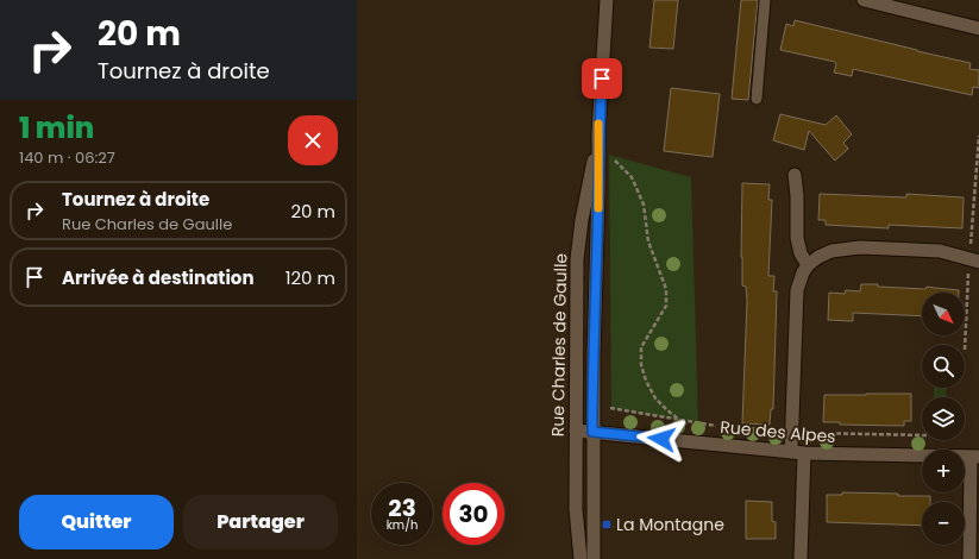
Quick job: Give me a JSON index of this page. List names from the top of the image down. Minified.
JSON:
{"streets":{"street":["Rue Charles de Gaulle","Rue des Alpes"]},"crossings":[["Rue Charles de Gaulle","Rue des Alpes"]],"places":{"transit":["La Montagne"]},"north":"bottom right","page":{"turn":["20 m","Tournez à droite"],"heading":["1 min","140 m · 06:27"],"list":[{"name":"Tournez à droite","note":"Rue Charles de Gaulle","value":"20 m"},{"name":"Arrivée à destination","value":"120 m"}],"map_buttons":["+","−"],"speed":"23 km/h","limit":"30","buttons":["Quitter","Partager"]}}
